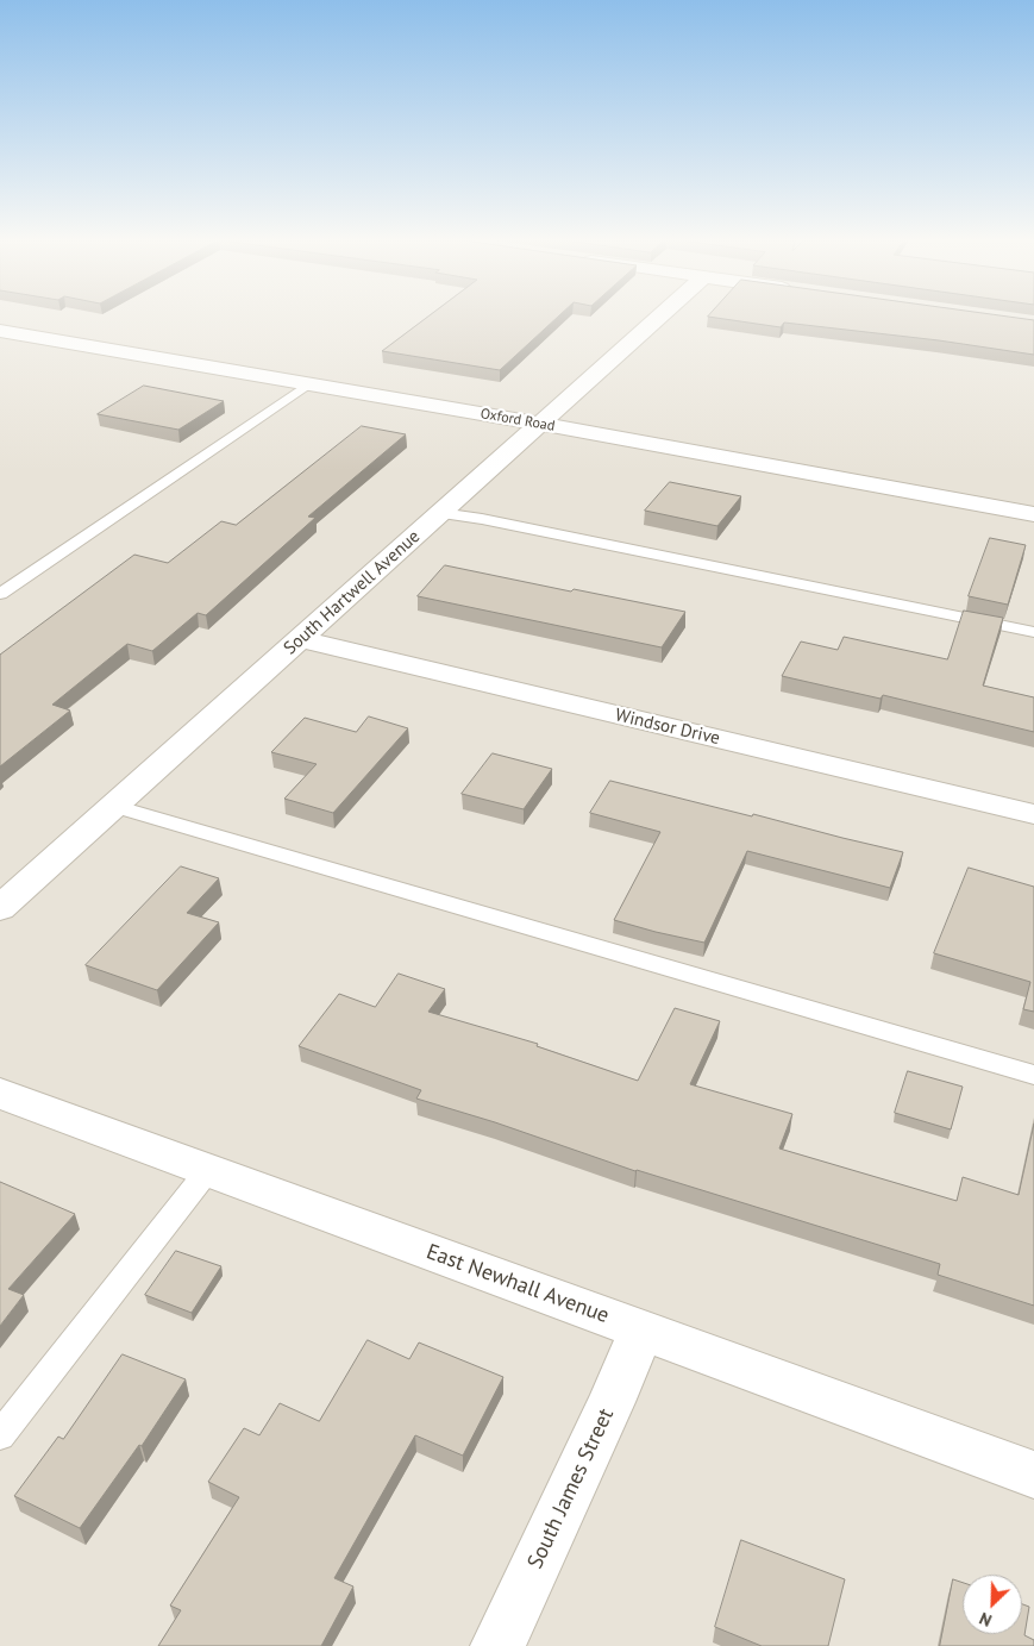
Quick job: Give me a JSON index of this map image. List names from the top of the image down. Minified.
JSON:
{"streets":{"street":["Oxford Road","South Hartwell Avenue","Windsor Drive","East Newhall Avenue","South James Street"]},"crossings":[["Oxford Road","South Hartwell Avenue"],["South Hartwell Avenue","Windsor Drive"],["East Newhall Avenue","South James Street"]],"north":"bottom left"}
